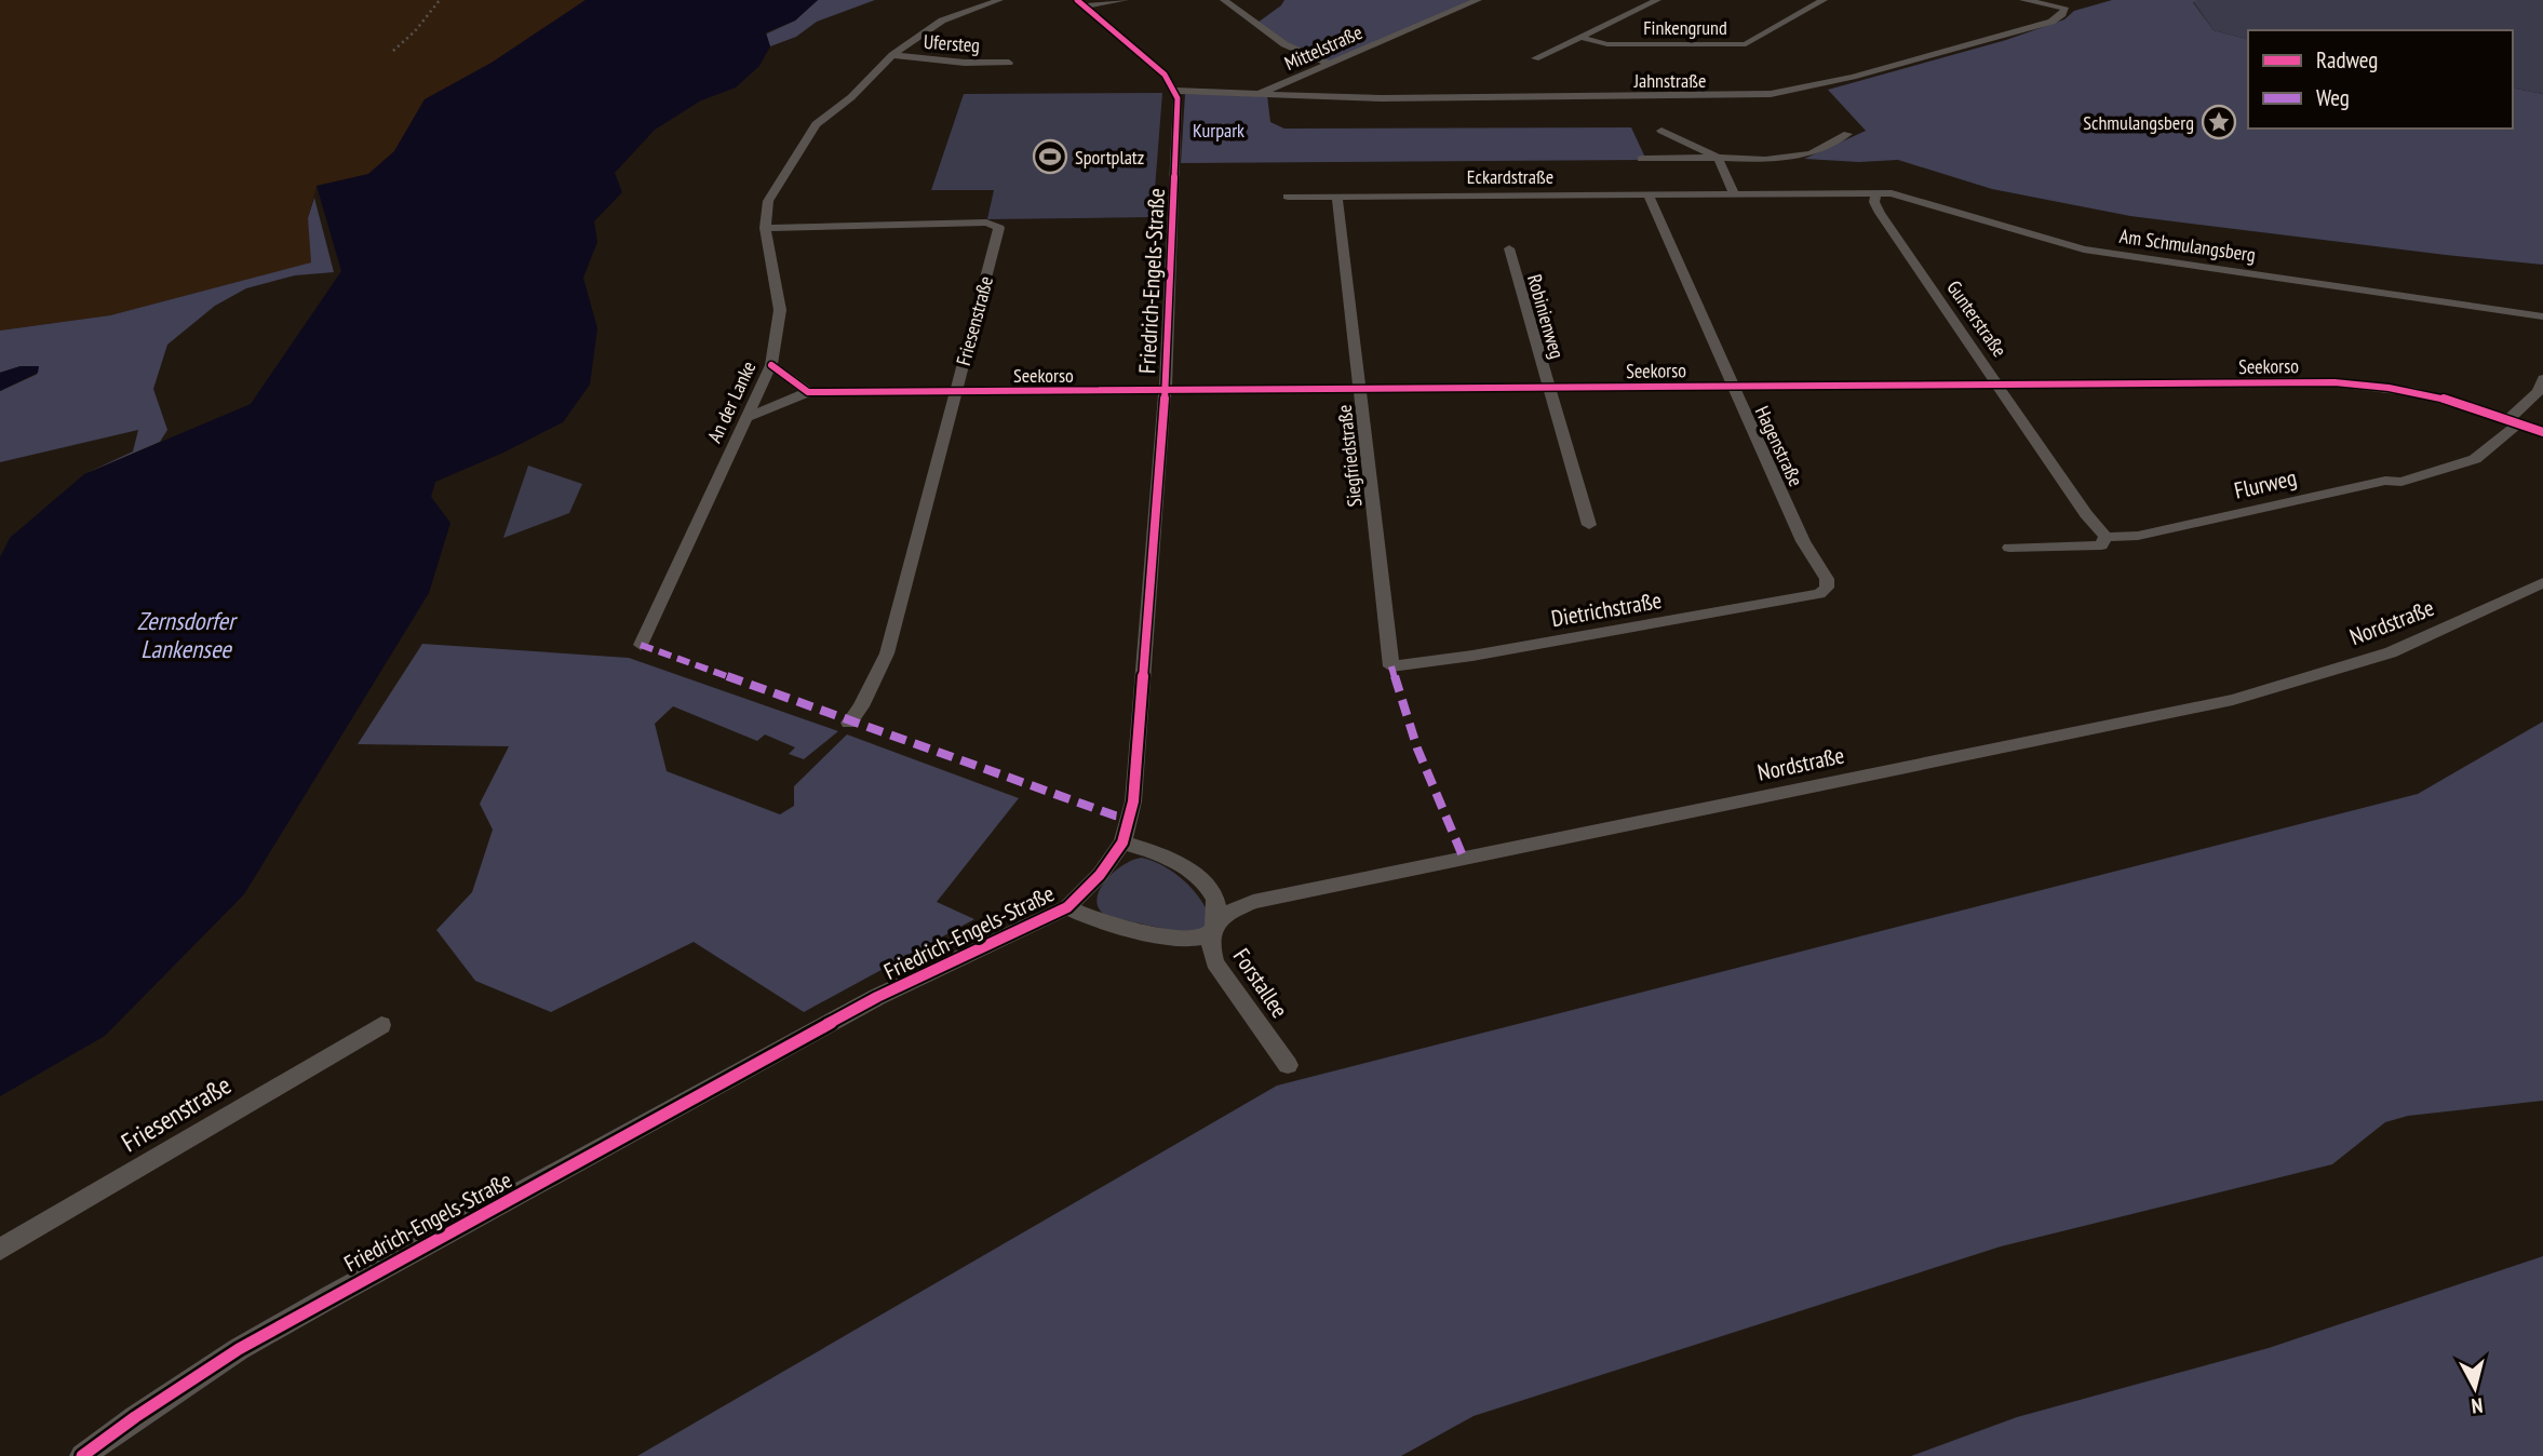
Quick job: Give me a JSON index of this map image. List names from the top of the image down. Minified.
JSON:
{"streets":{"street":["Finkengrund","Ufersteg","Mittelstraße","Jahnstraße","Eckardstraße","Am Schmulangsberg","Friedrich-Engels-Straße","Robinienweg","Gunterstraße","Friesenstraße","Seekorso","An der Lanke","Hagenstraße","Siegfriedstraße","Flurweg","Dietrichstraße","Nordstraße","Forstallee"]},"crossings":[["Ufersteg","An der Lanke"],["Mittelstraße","Jahnstraße"],["Mittelstraße","Friedrich-Engels-Straße"],["Eckardstraße","Am Schmulangsberg"],["Eckardstraße","Hagenstraße"],["Eckardstraße","Siegfriedstraße"],["Am Schmulangsberg","Gunterstraße"],["Friedrich-Engels-Straße","Seekorso"],["Friedrich-Engels-Straße","Nordstraße"],["Friedrich-Engels-Straße","Forstallee"],["Robinienweg","Seekorso"],["Gunterstraße","Seekorso"],["Gunterstraße","Flurweg"],["Friesenstraße","Seekorso"],["Friesenstraße","An der Lanke"],["Seekorso","An der Lanke"],["Seekorso","Hagenstraße"],["Seekorso","Siegfriedstraße"],["Seekorso","Flurweg"],["Hagenstraße","Dietrichstraße"],["Siegfriedstraße","Dietrichstraße"],["Nordstraße","Forstallee"]],"water":["Zernsdorfer Lankensee"],"parks":["Kurpark"],"places":{"place":["Schmulangsberg"],"sports":["Sportplatz"]},"legend":["Radweg","Weg"],"north":"bottom"}
